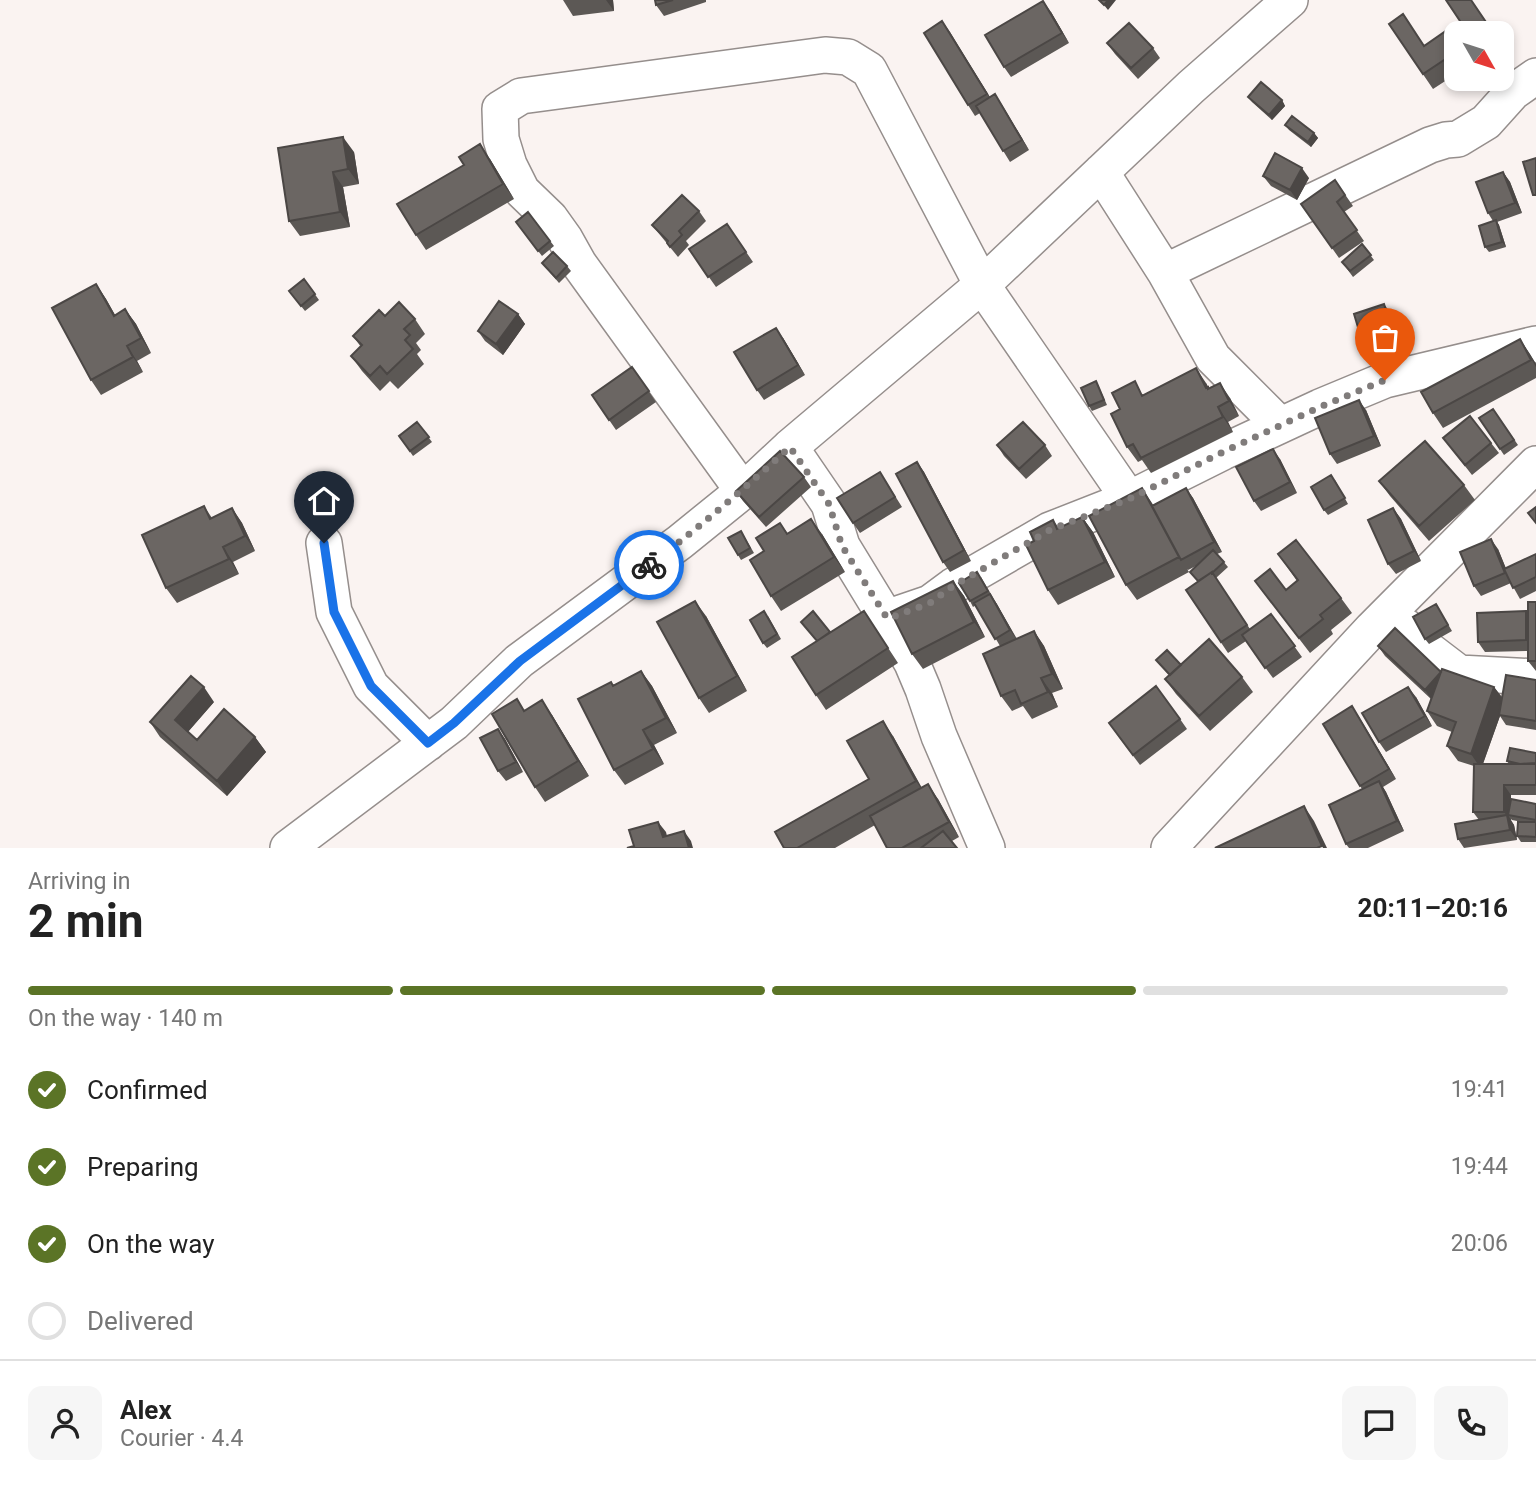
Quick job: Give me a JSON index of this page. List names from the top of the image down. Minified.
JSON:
{"north":"bottom right","page":{"heading":["2 min","Arriving in","20:11–20:16"],"panel":["Alex","Courier · 4.4"],"bar":"On the way · 140 m","list":[["Confirmed","19:41"],["Preparing","19:44"],["On the way","20:06"],"Delivered"]}}
